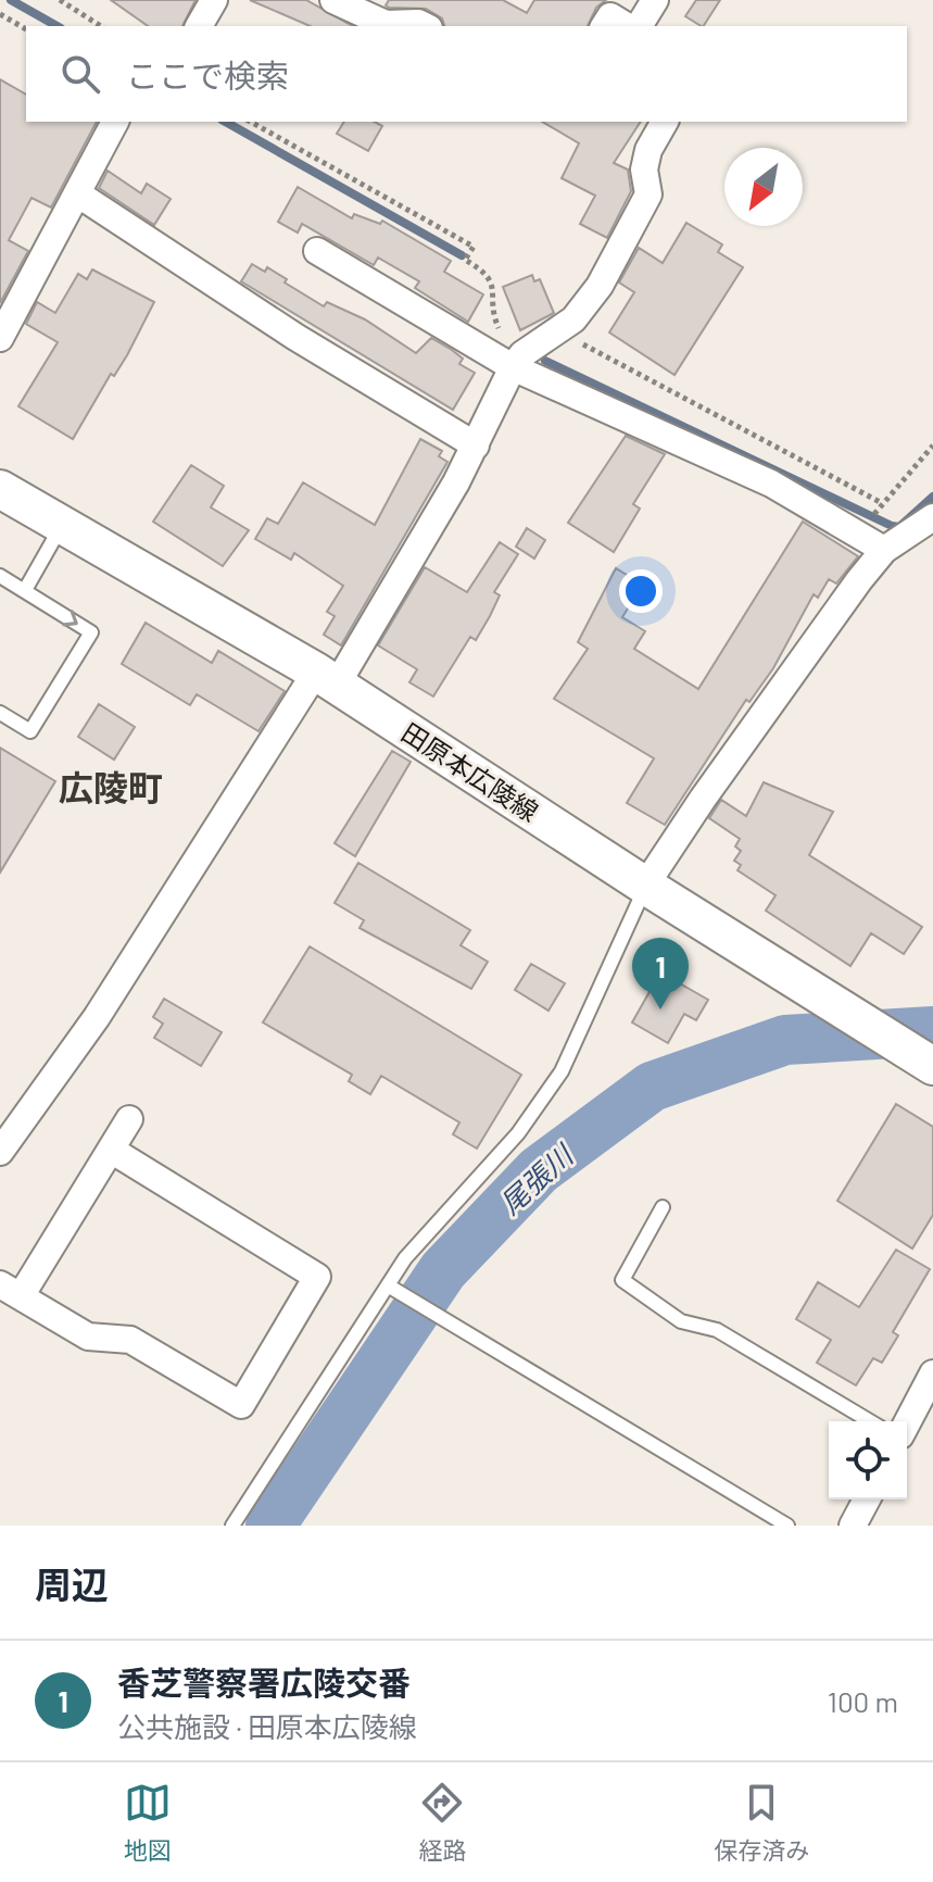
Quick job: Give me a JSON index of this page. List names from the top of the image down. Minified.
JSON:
{"streets":{"main road":["田原本広陵線"]},"districts":["広陵町"],"water":["尾張川"],"north":"bottom left","page":{"search":"ここで検索","pins":"1","heading":"周辺","list":[{"mark":"1","name":"香芝警察署広陵交番","note":"公共施設 · 田原本広陵線","value":"100 m"}],"nav":["地図","経路","保存済み"]}}
